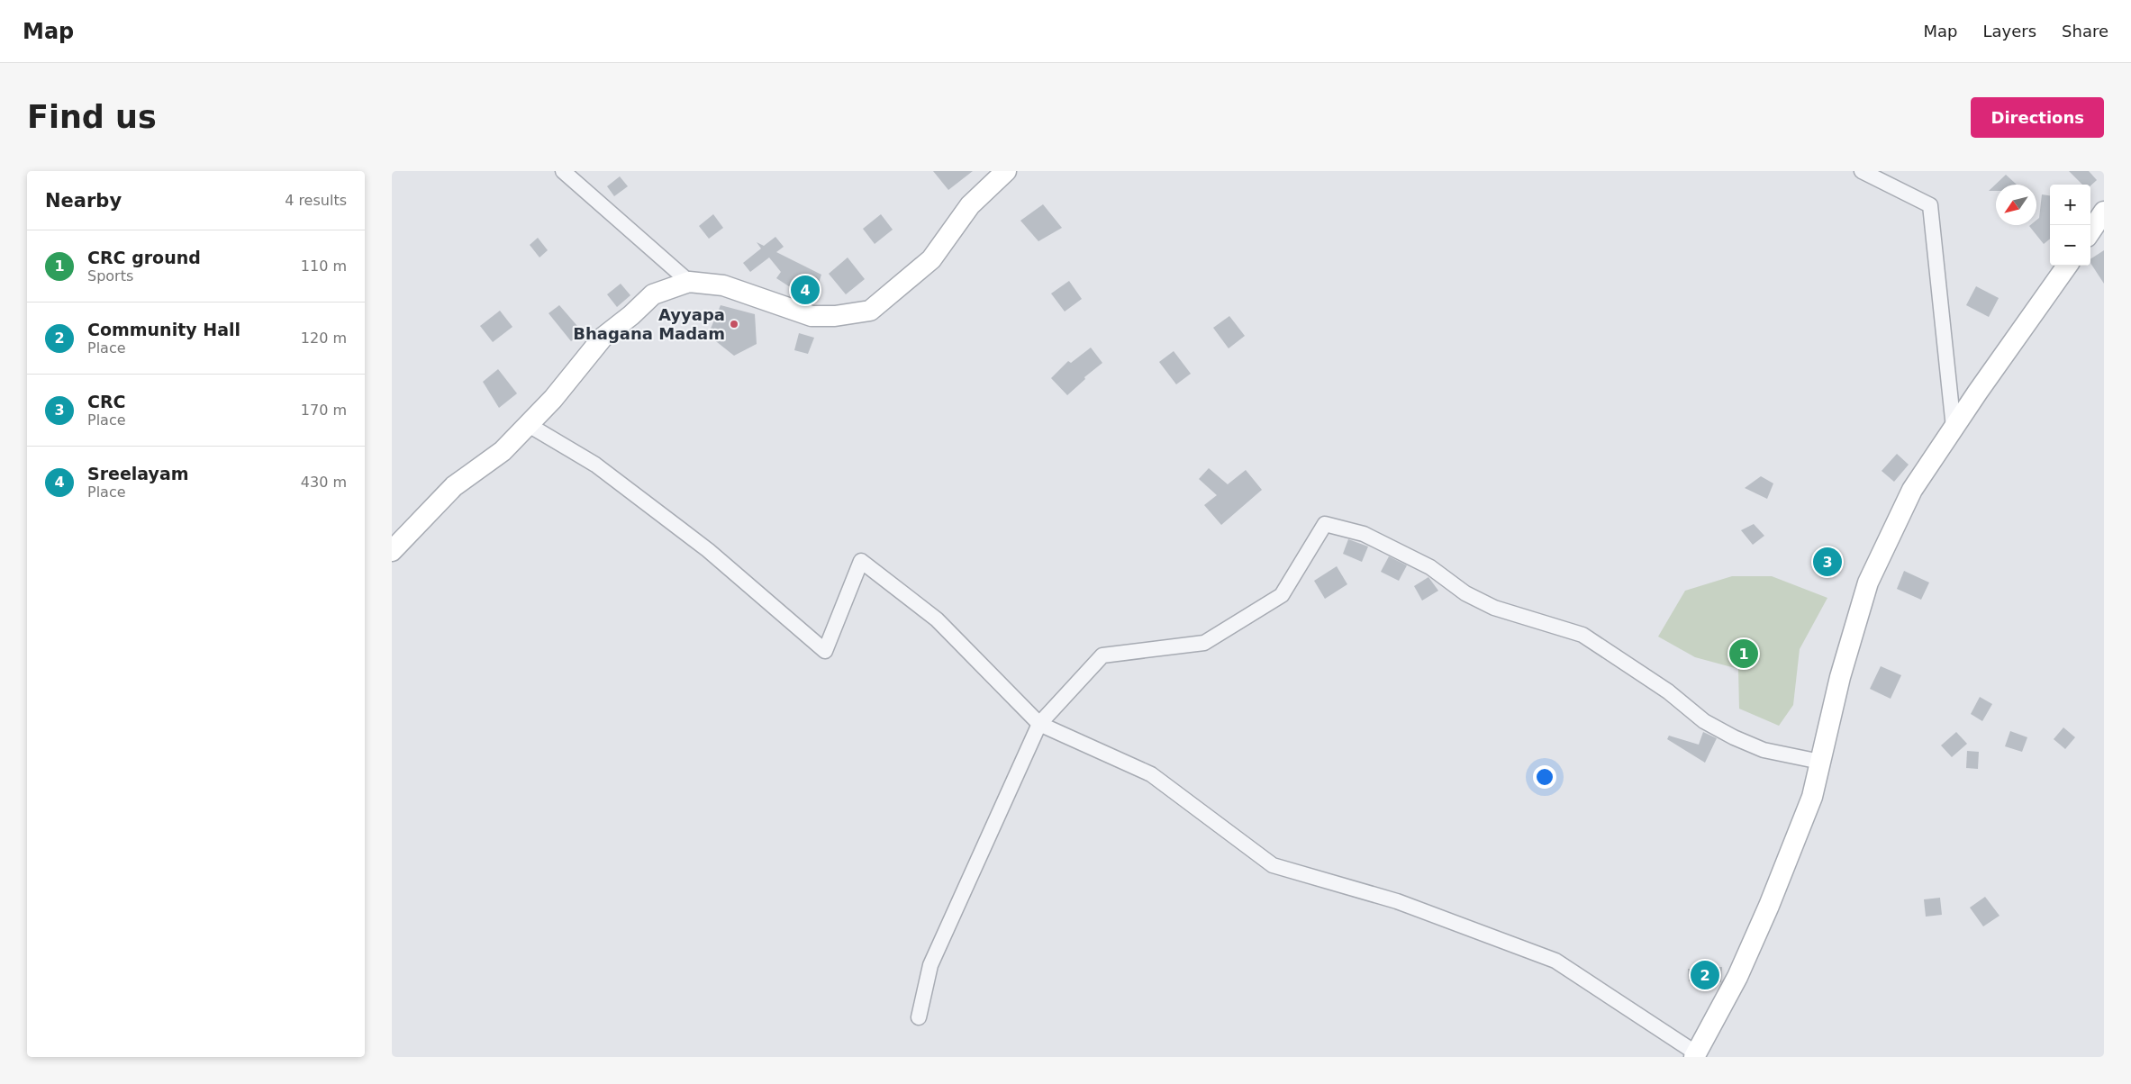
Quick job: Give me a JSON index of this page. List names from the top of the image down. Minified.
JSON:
{"places":["Ayyapa Bhagana Madam"],"north":"bottom left","page":{"header":"Map","nav":["Map","Layers","Share"],"buttons":"Directions","title":"Find us","heading":["Nearby","4 results"],"map_buttons":["+","−"],"list":[{"mark":"1","name":"CRC ground","note":"Sports","value":"110 m"},{"mark":"2","name":"Community Hall","note":"Place","value":"120 m"},{"mark":"3","name":"CRC","note":"Place","value":"170 m"},{"mark":"4","name":"Sreelayam","note":"Place","value":"430 m"}],"pins":["4","3","1","2"]}}
